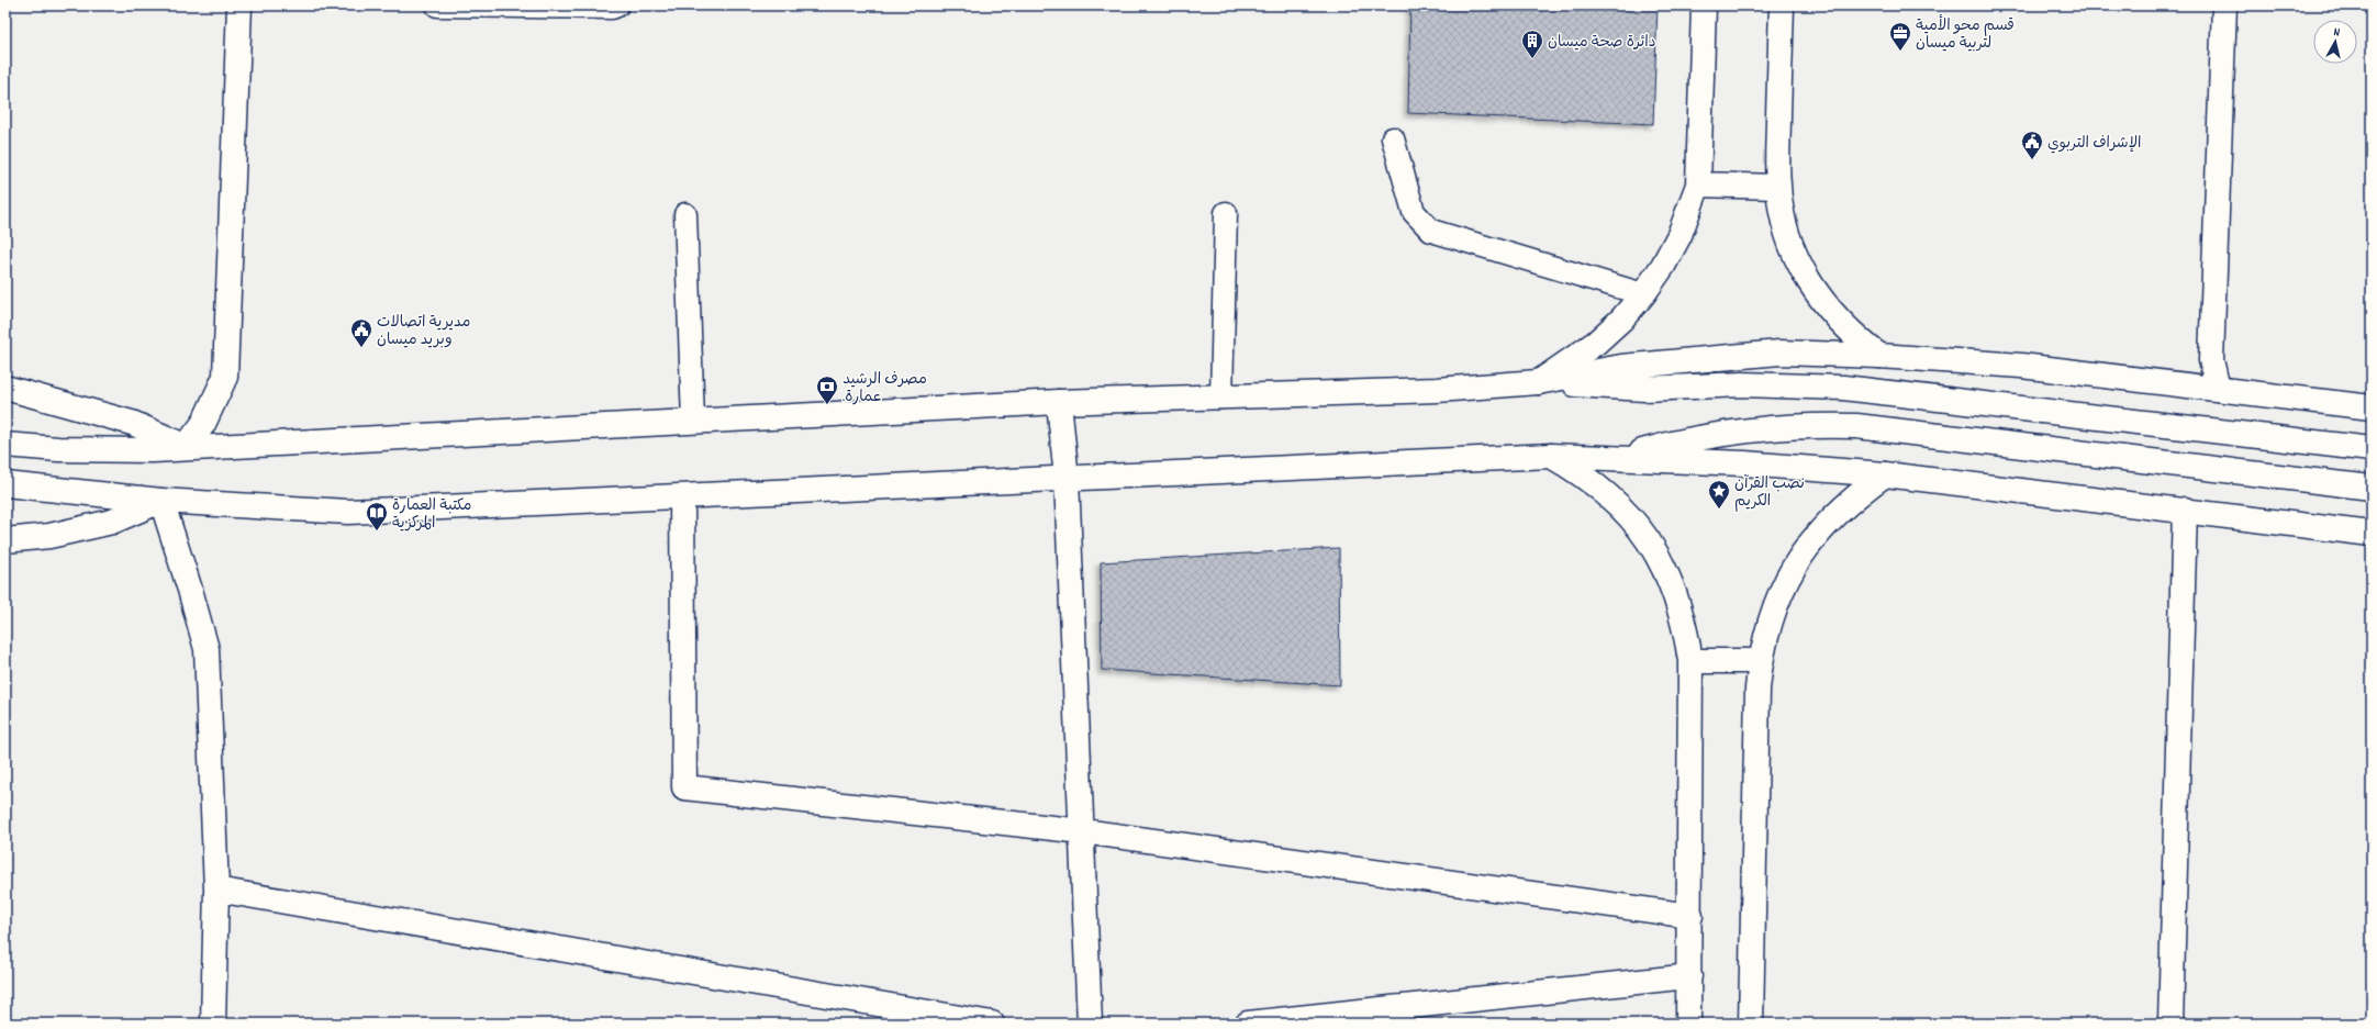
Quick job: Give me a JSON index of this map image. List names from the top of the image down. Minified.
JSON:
{"places":{"office":["قسم محو الأمية لتربية ميسان"],"building":["دائرة صحة ميسان"],"public building":["الإشراف التربوي","مديرية اتصالات وبريد ميسان"],"bank":["مصرف الرشيد .عمارة"],"place":["نصب القرآن الكريم"],"library":["مكتبة العمارة المركزية"]},"north":"top"}
